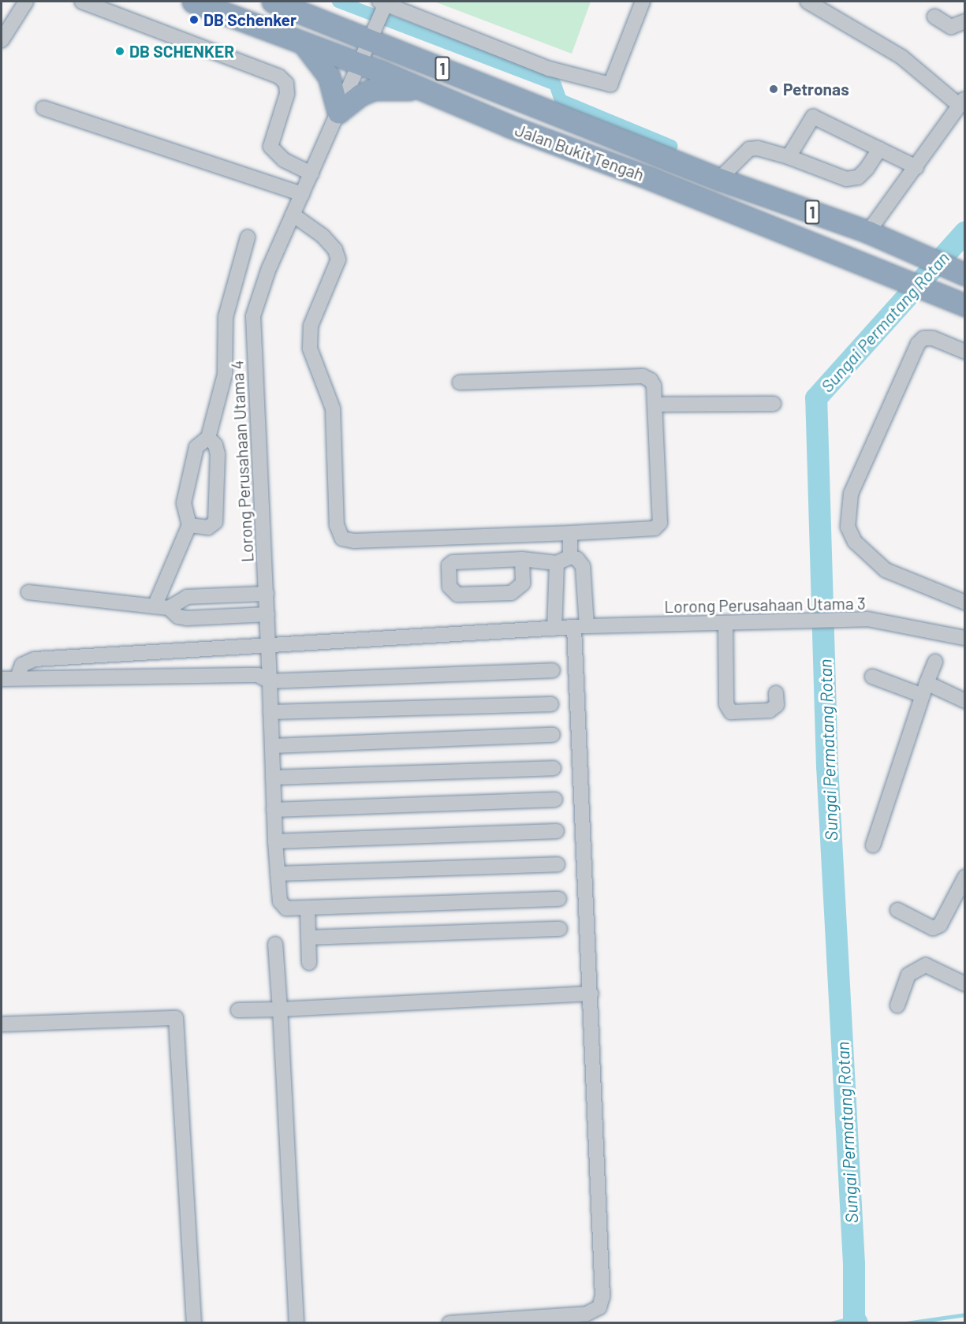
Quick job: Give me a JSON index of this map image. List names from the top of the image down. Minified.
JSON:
{"streets":{"highway":["1","Jalan Bukit Tengah"],"street":["Lorong Perusahaan Utama 4","Lorong Perusahaan Utama 3"]},"crossings":[["Jalan Bukit Tengah","Lorong Perusahaan Utama 4"]],"water":["Sungai Permatang Rotan"],"places":["DB Schenker","DB SCHENKER","Petronas"]}
